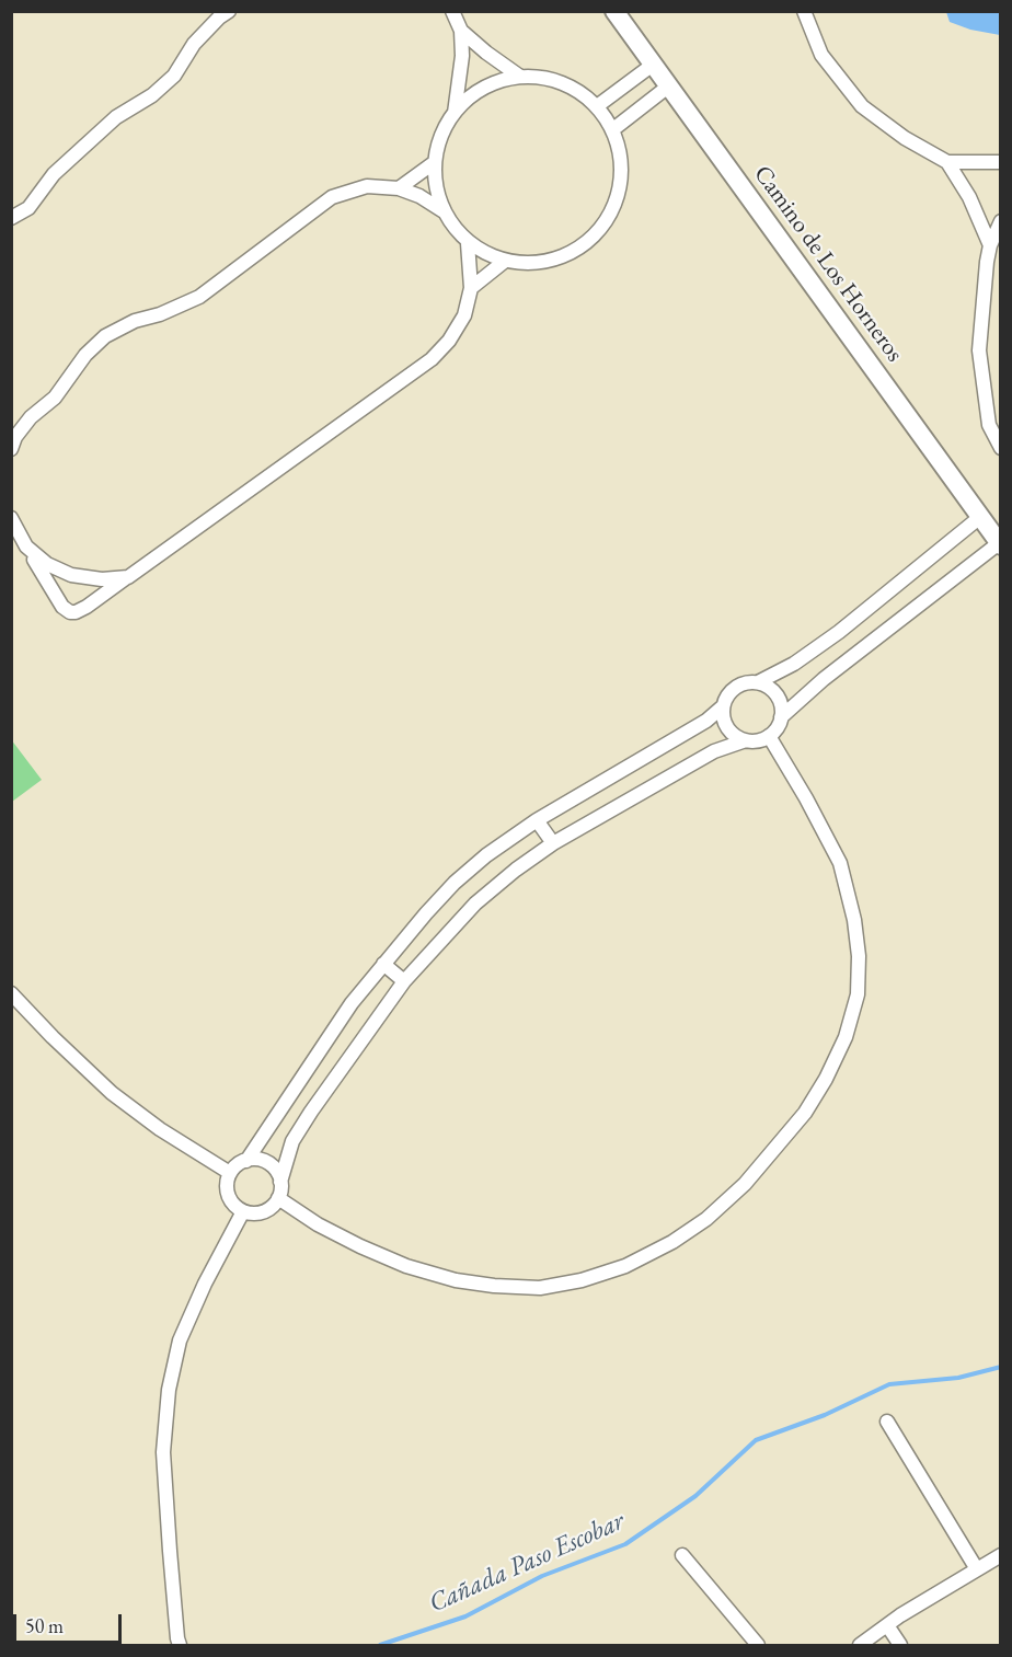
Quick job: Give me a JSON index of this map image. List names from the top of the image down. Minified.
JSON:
{"streets":{"street":["Camino de Los Horneros"]},"water":["Cañada Paso Escobar"],"scale_bar":"50 m"}
